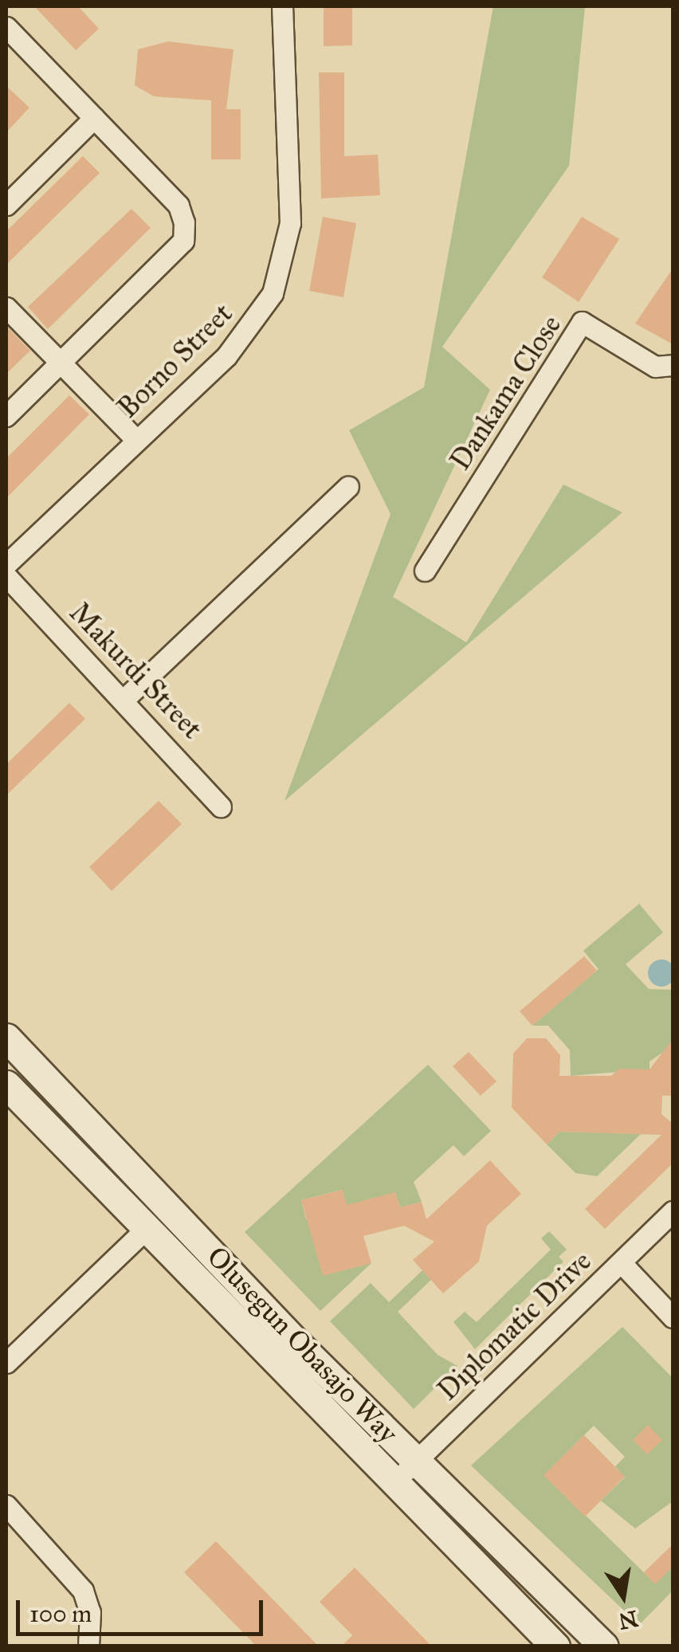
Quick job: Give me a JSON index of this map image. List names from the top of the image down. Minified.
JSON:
{"streets":{"main road":["Olusegun Obasajo Way"],"street":["Borno Street","Dankama Close","Makurdi Street","Diplomatic Drive"]},"crossings":[["Diplomatic Drive","Olusegun Obasajo Way"]],"scale_bar":"100 m","north":"bottom"}
